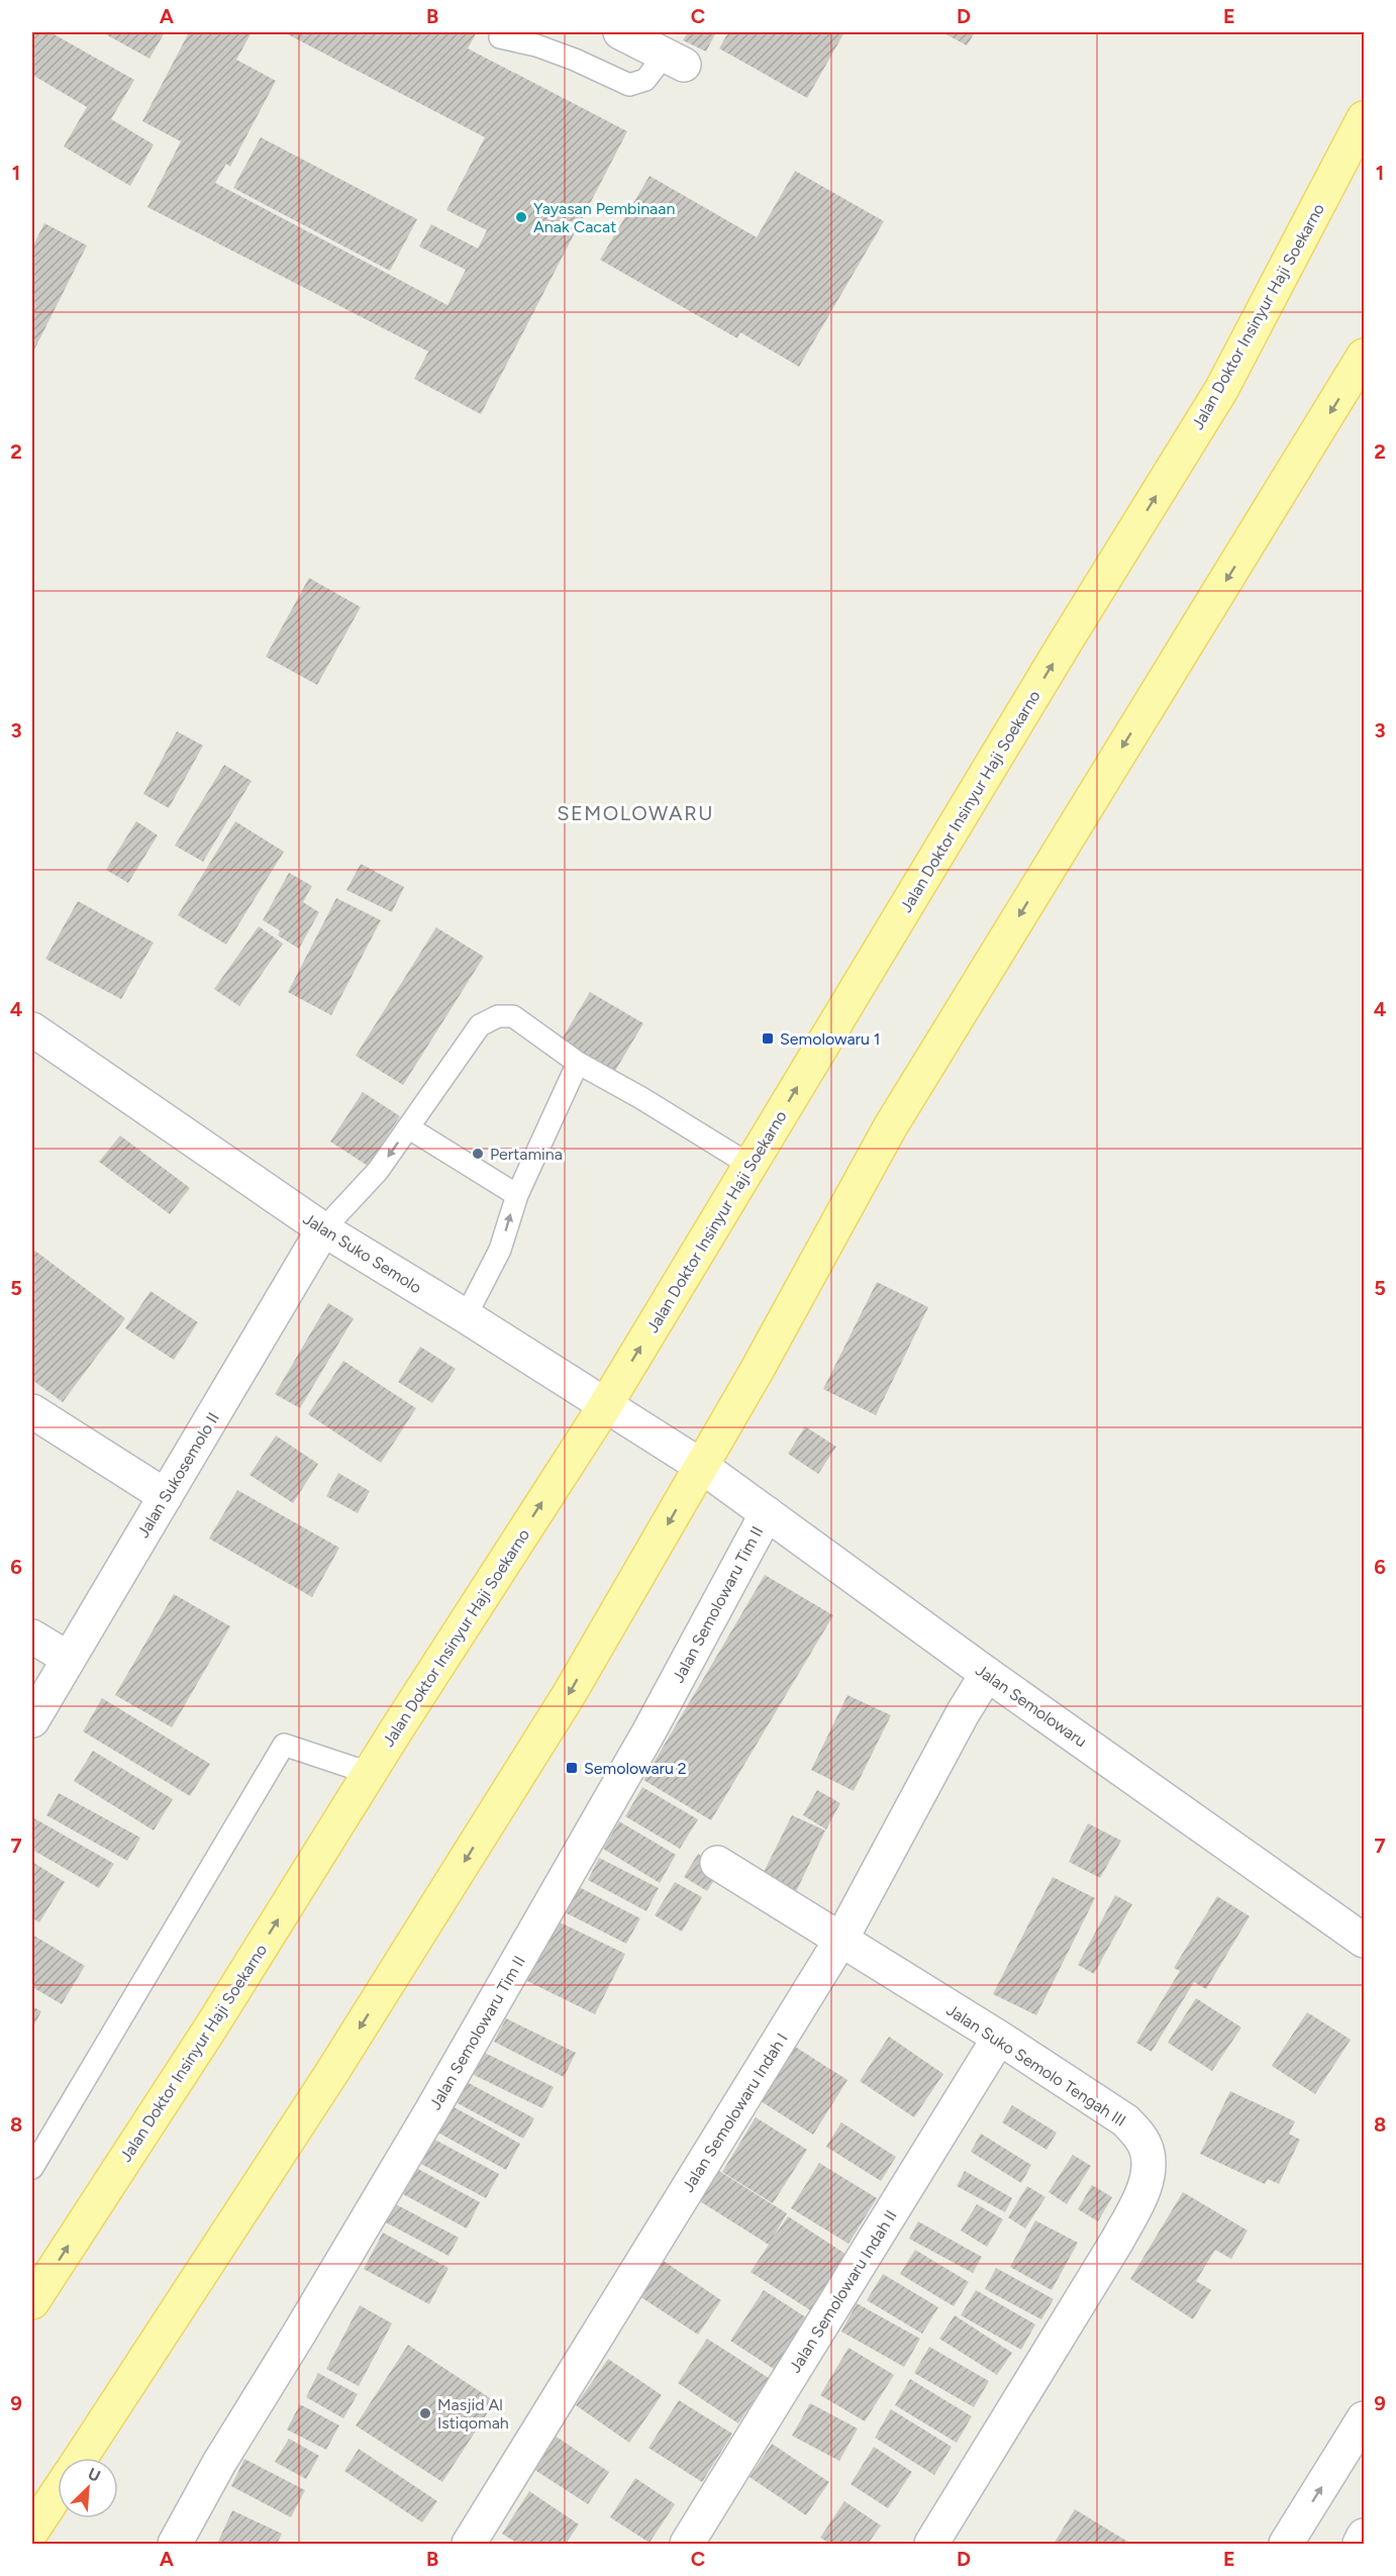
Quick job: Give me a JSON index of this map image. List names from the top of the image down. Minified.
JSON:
{"streets":{"main road":["Jalan Doktor Insinyur Haji Soekarno"],"street":["Jalan Suko Semolo","Jalan Sukosemolo II","Jalan Semolowaru Tim II","Jalan Semolowaru","Jalan Suko Semolo Tengah III","Jalan Semolowaru Indah I","Jalan Semolowaru Indah II"]},"crossings":[["Jalan Doktor Insinyur Haji Soekarno","Jalan Suko Semolo"],["Jalan Suko Semolo","Jalan Sukosemolo II"],["Jalan Suko Semolo","Jalan Semolowaru"],["Jalan Semolowaru Tim II","Jalan Semolowaru"],["Jalan Semolowaru","Jalan Semolowaru Indah I"],["Jalan Suko Semolo Tengah III","Jalan Semolowaru Indah I"],["Jalan Suko Semolo Tengah III","Jalan Semolowaru Indah II"]],"districts":["SEMOLOWARU"],"places":{"other":["Yayasan Pembinaan Anak Cacat","Pertamina","Masjid Al Istiqomah"],"transit":["Semolowaru 1","Semolowaru 2"]},"north":"top right","grid":{"columns":["A","B","C","D","E"],"rows":["1","2","3","4","5","6","7","8","9"]}}
